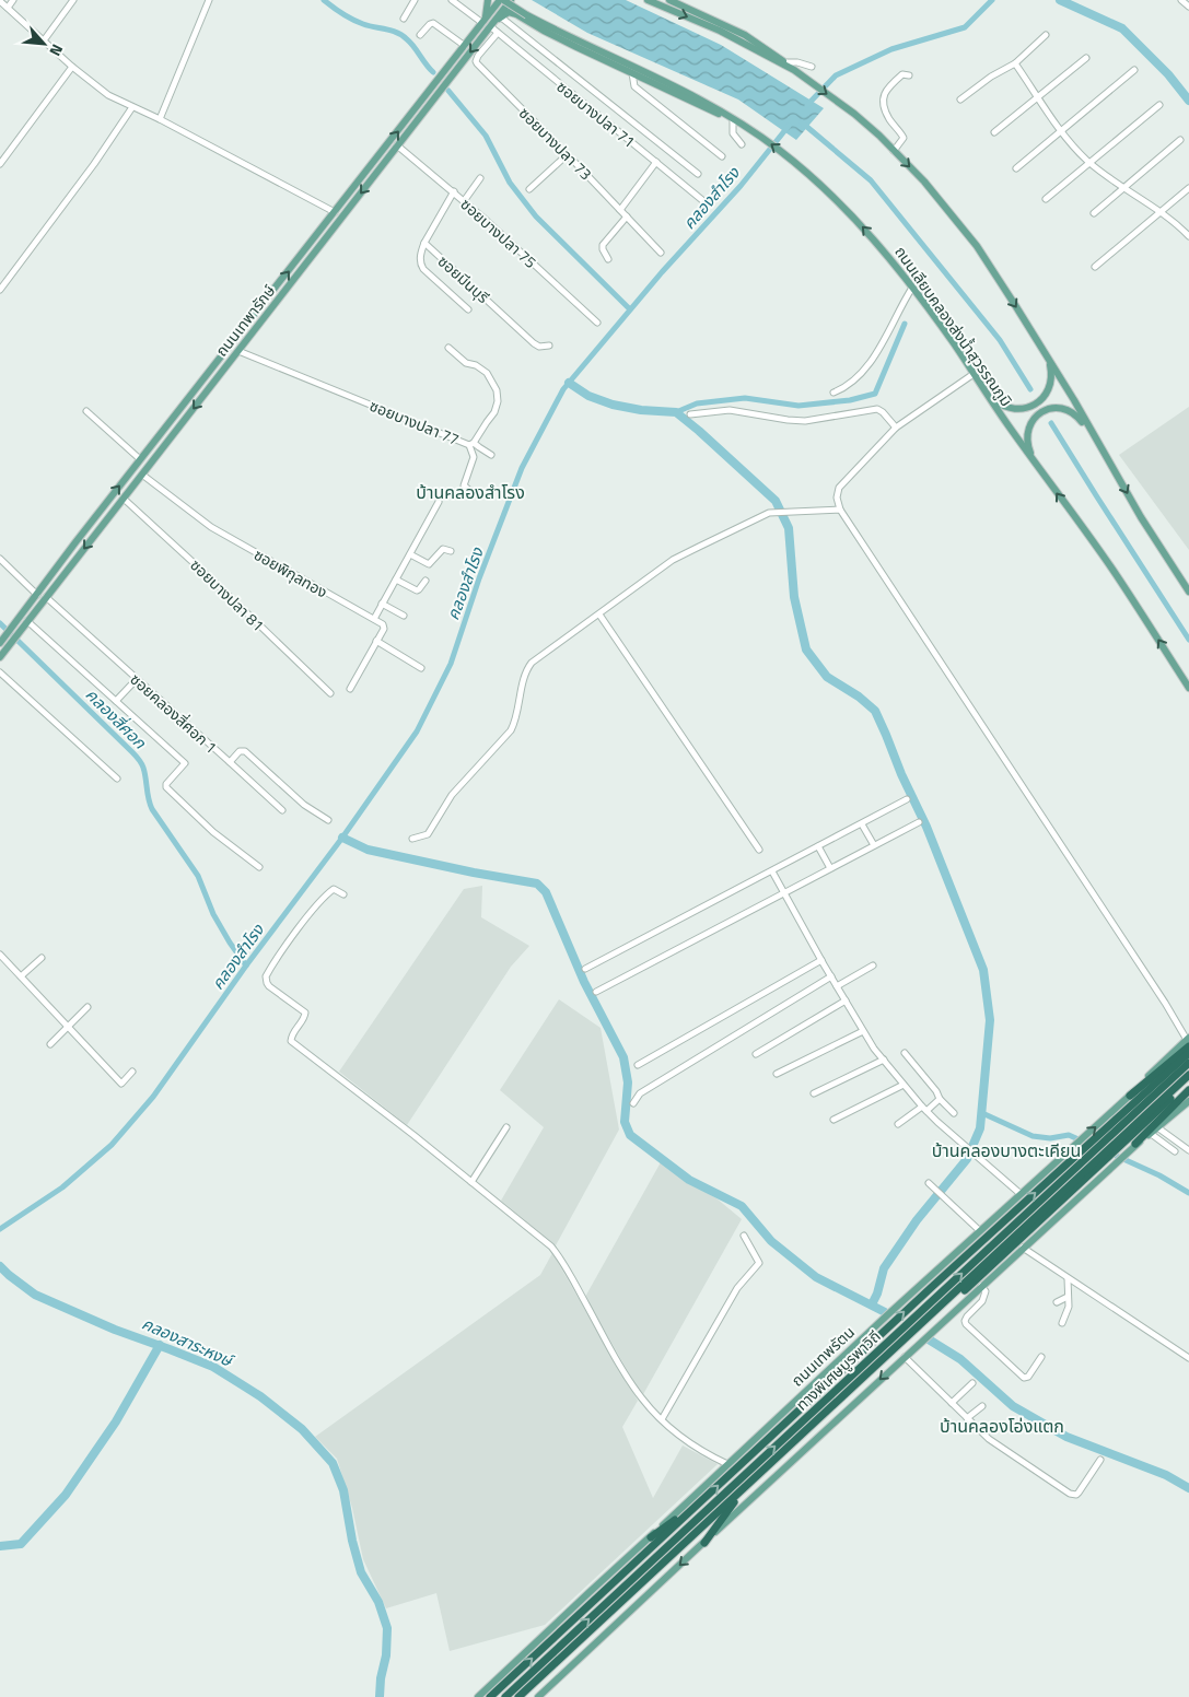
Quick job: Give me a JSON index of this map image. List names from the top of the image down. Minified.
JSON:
{"streets":{"highway":["ถนนเทพรัตน","ทางพิเศษบูรพาวิถี"],"main road":["ถนนเทพารักษ์","ถนนเลียบคลองส่งน้ำสุวรรณภูมิ"],"street":["ซอยบางปลา 71","ซอยบางปลา 73","ซอยบางปลา 75","ซอยมีนบุรี","ซอยบางปลา 77","ซอยพิกุลทอง","ซอยบางปลา 81","ซอยคลองสี่ศอก 1"]},"crossings":[["ซอยบางปลา 71","ซอยบางปลา 73"],["ซอยบางปลา 71","ถนนเทพารักษ์"],["ซอยบางปลา 75","ซอยมีนบุรี"],["ซอยบางปลา 75","ถนนเทพารักษ์"],["ถนนเทพารักษ์","ถนนเลียบคลองส่งน้ำสุวรรณภูมิ"],["ถนนเทพารักษ์","ซอยบางปลา 77"],["ถนนเทพารักษ์","ซอยพิกุลทอง"],["ถนนเทพารักษ์","ซอยบางปลา 81"],["ถนนเทพารักษ์","ซอยคลองสี่ศอก 1"]],"districts":["บ้านคลองสำโรง","บ้านคลองบางตะเคียน","บ้านคลองโอ่งแตก"],"water":["คลองสำโรง","คลองสี่ศอก","คลองสาระหงษ์"],"north":"bottom right"}
